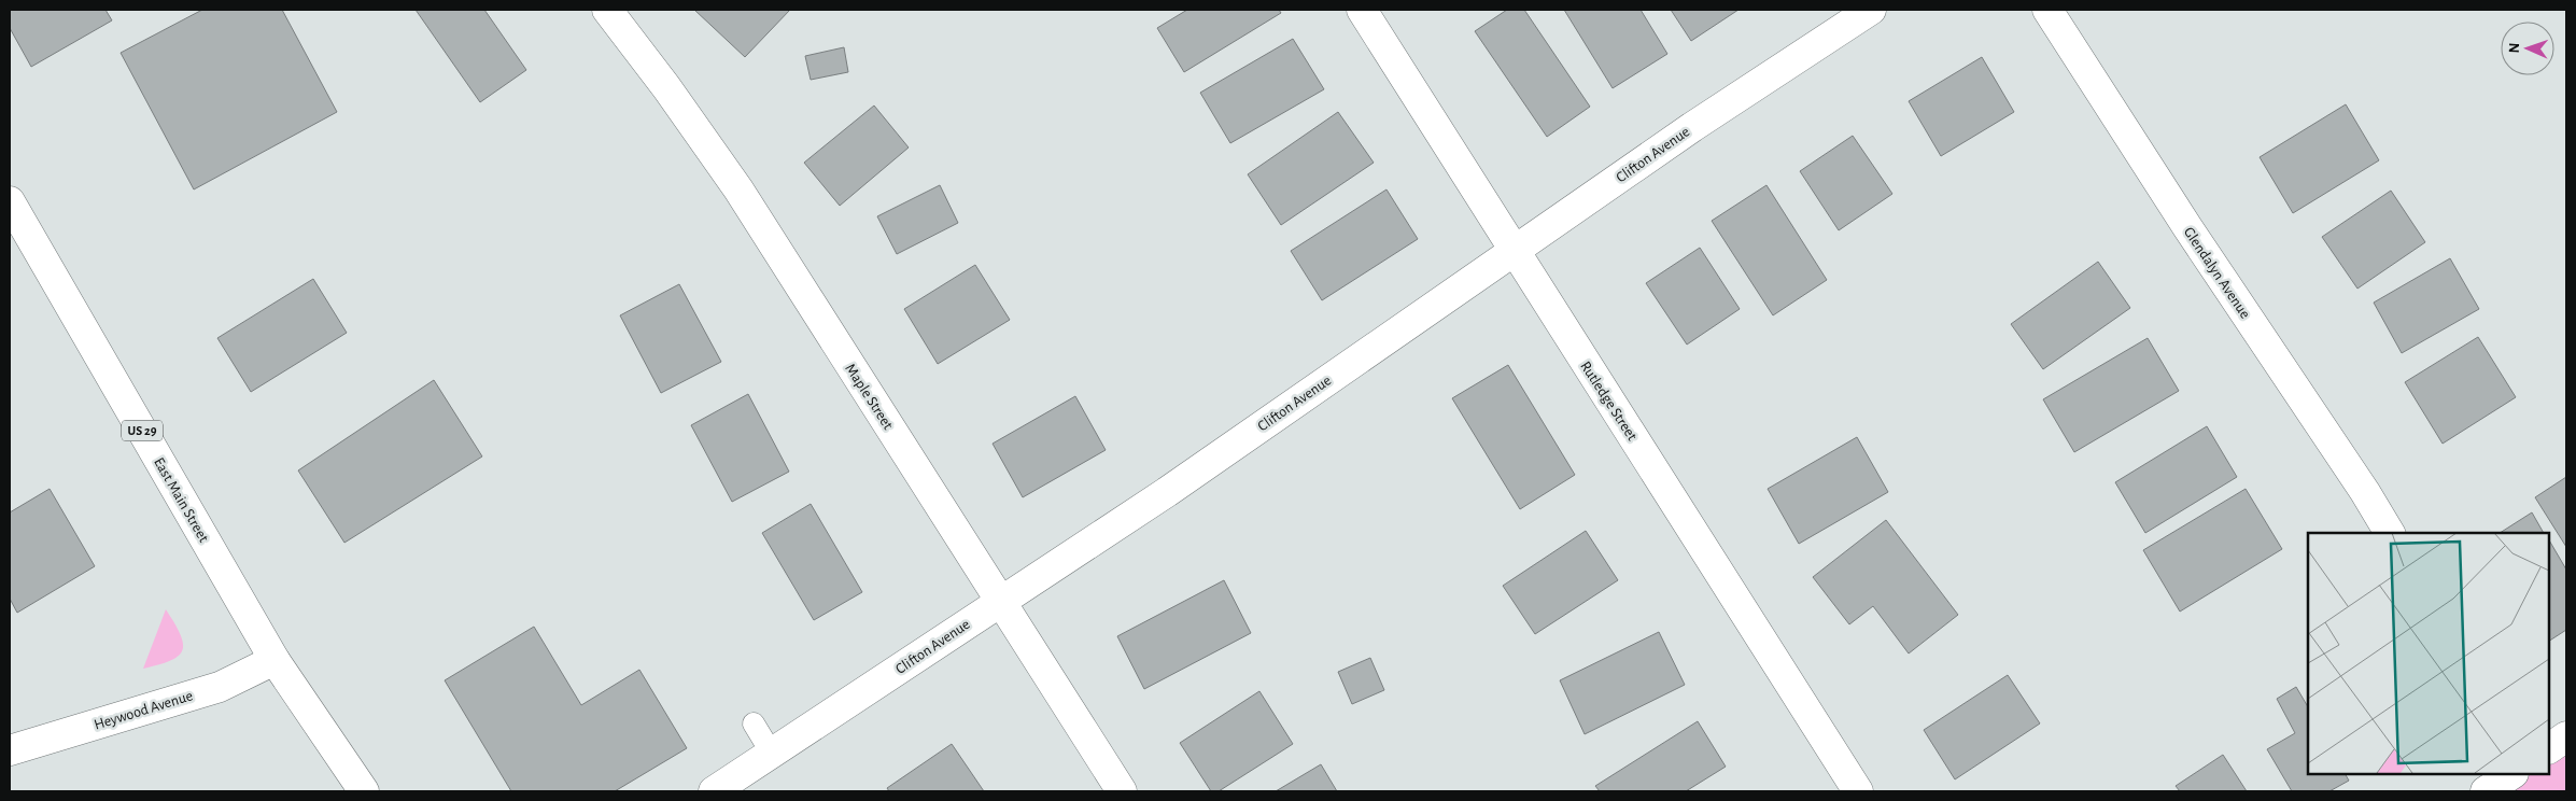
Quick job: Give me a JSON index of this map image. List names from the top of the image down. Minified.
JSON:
{"streets":{"street":["Clifton Avenue","Glendalyn Avenue","Maple Street","Rutledge Street","US 29","East Main Street","Heywood Avenue"]},"crossings":[["Clifton Avenue","Maple Street"],["Clifton Avenue","Rutledge Street"],["East Main Street","Heywood Avenue"]],"north":"left"}
